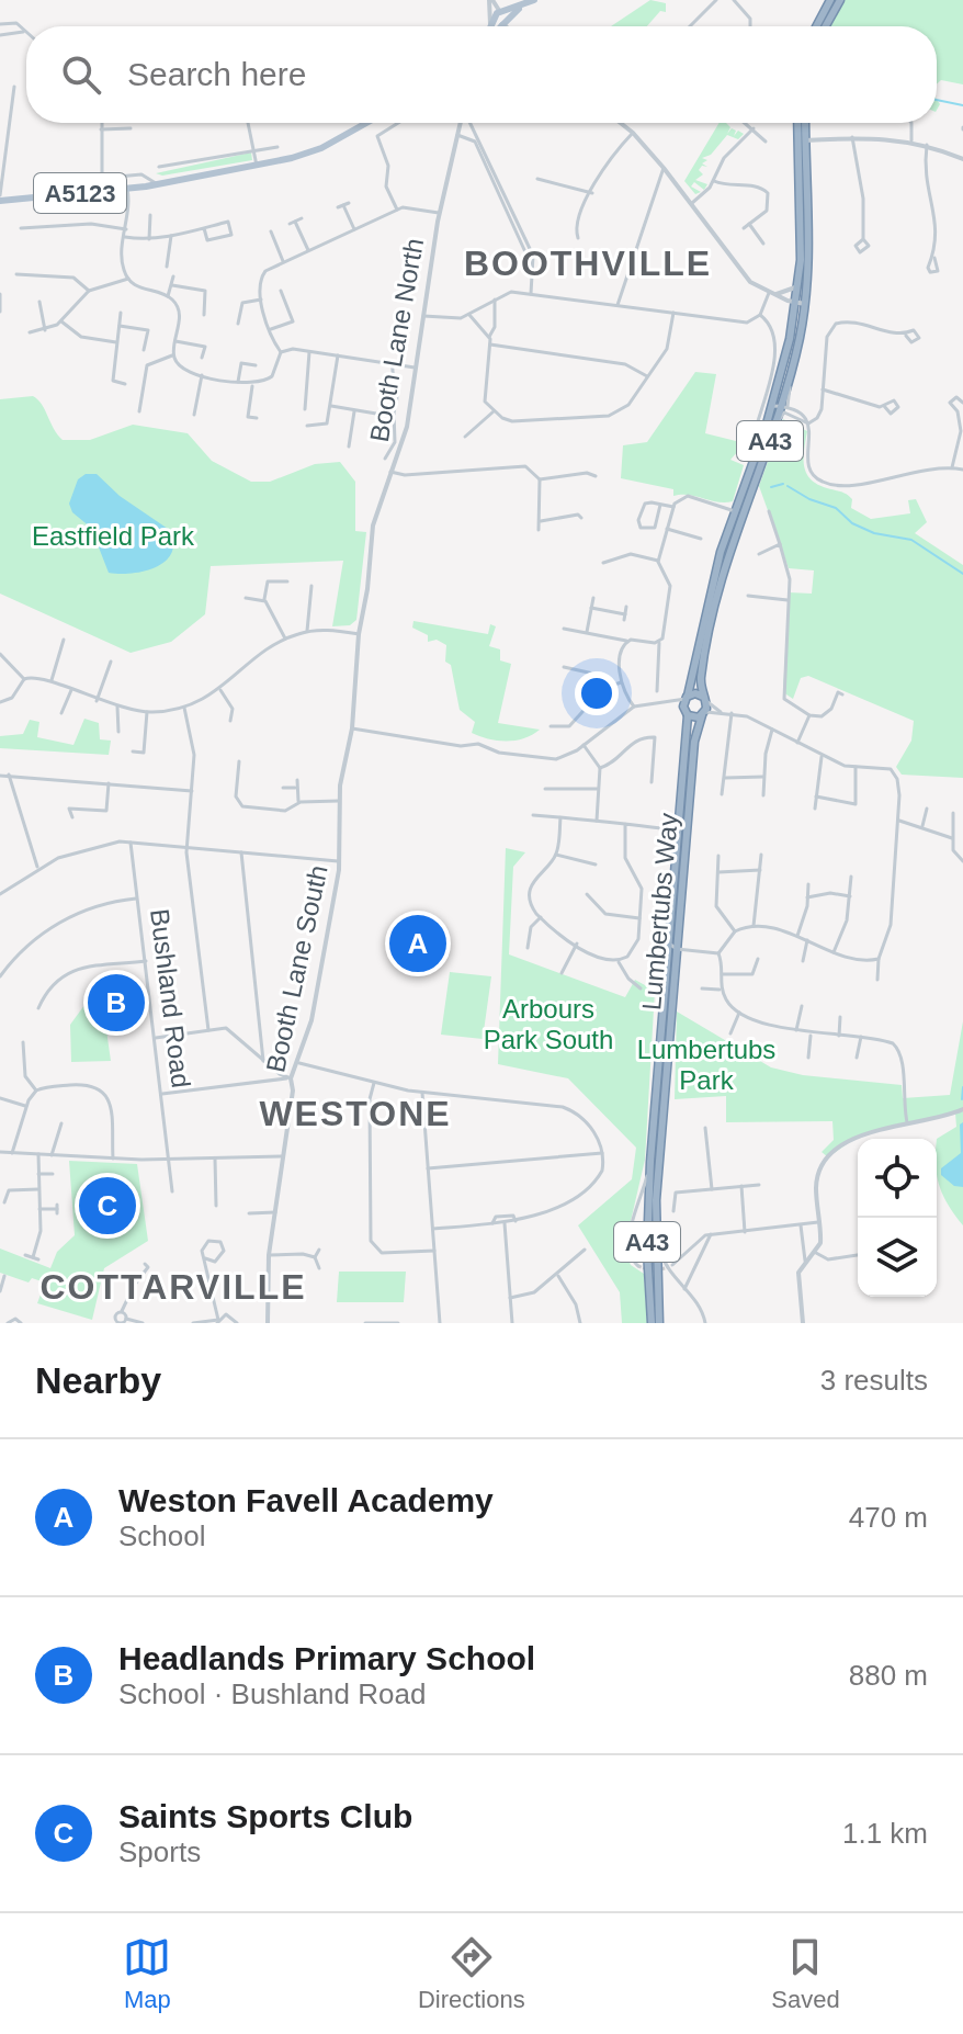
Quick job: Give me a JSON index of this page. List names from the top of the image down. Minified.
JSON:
{"streets":{"highway":["A43","Lumbertubs Way"],"main road":["A5123"],"street":["Booth Lane North","Booth Lane South","Bushland Road"]},"crossings":[["Booth Lane North","Booth Lane South"],["A43","Lumbertubs Way"]],"districts":["BOOTHVILLE","WESTONE","COTTARVILLE"],"parks":["Eastfield Park","Arbours Park South","Lumbertubs Park"],"page":{"search":"Search here","pins":["A","B","C"],"heading":["Nearby","3 results"],"list":[{"mark":"A","name":"Weston Favell Academy","note":"School","value":"470 m"},{"mark":"B","name":"Headlands Primary School","note":"School · Bushland Road","value":"880 m"},{"mark":"C","name":"Saints Sports Club","note":"Sports","value":"1.1 km"}],"nav":["Map","Directions","Saved"]}}
